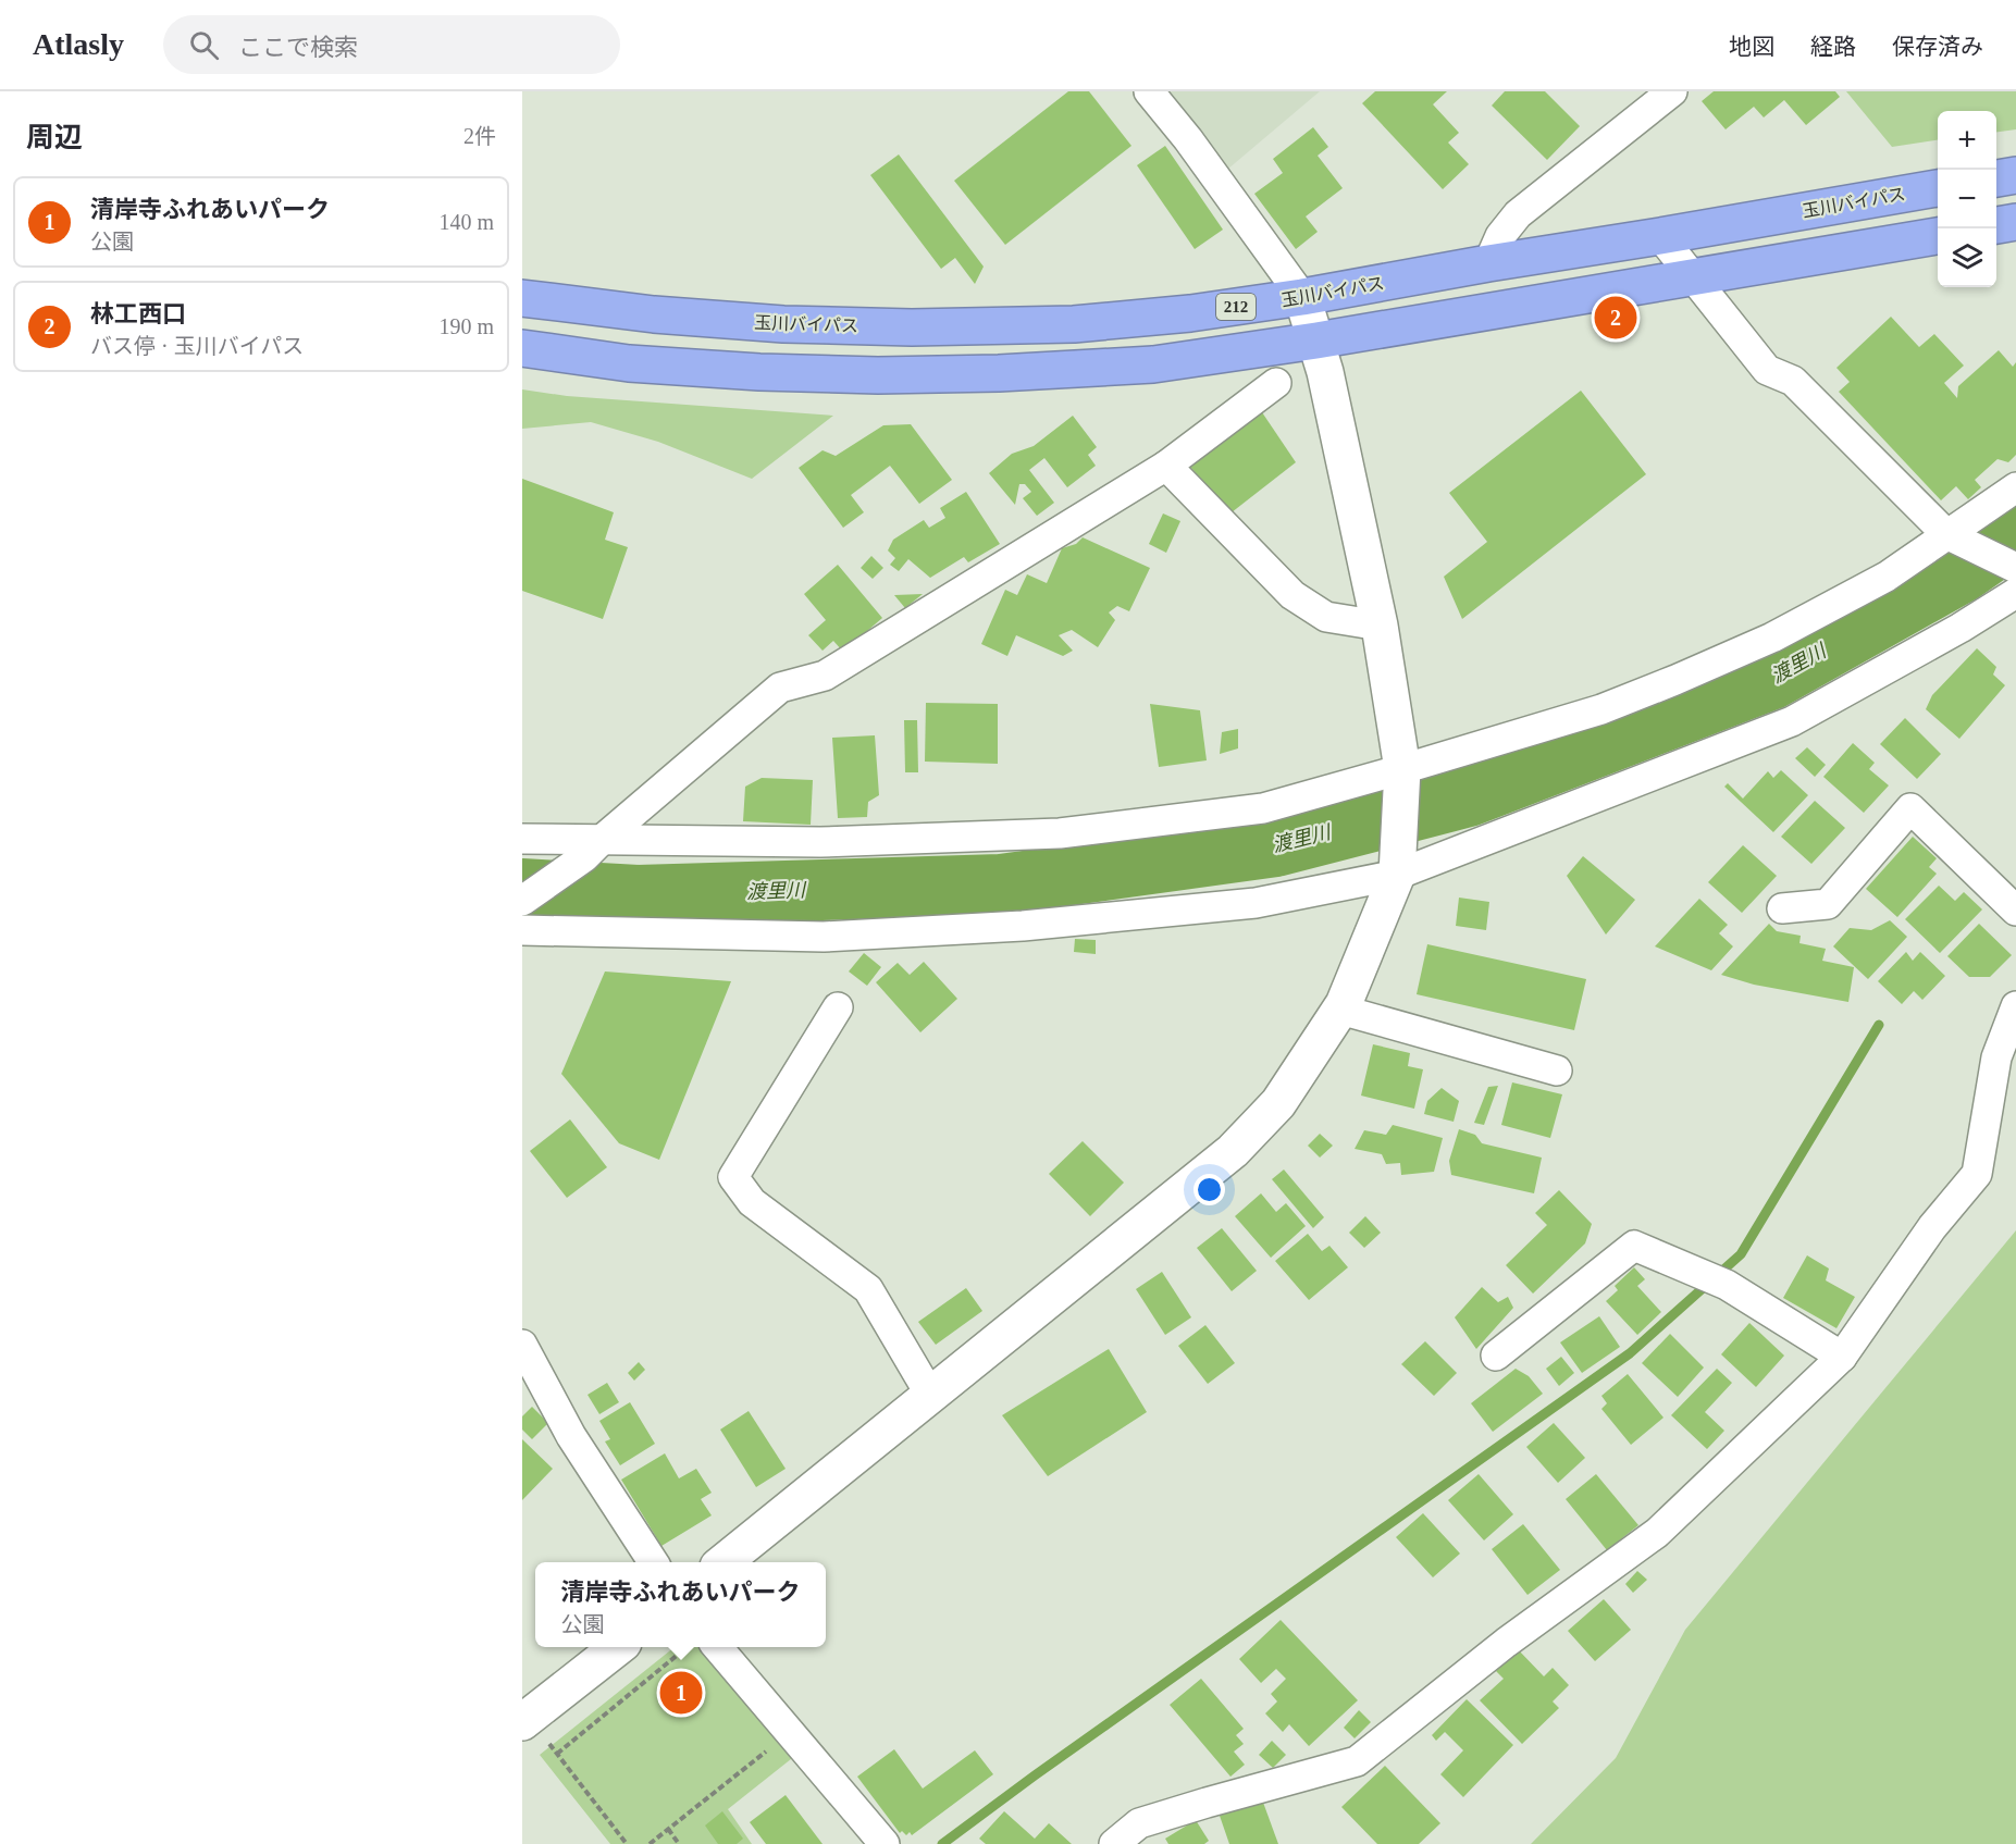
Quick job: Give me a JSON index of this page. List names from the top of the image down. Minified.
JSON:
{"streets":{"highway":["玉川バイパス","212"]},"water":["渡里川"],"page":{"header":"Atlasly","search":"ここで検索","nav":["地図","経路","保存済み"],"heading":["周辺","2件"],"map_buttons":["+","−"],"list":[{"mark":"1","name":"清岸寺ふれあいパーク","note":"公園","value":"140 m"},{"mark":"2","name":"林工西口","note":"バス停 · 玉川バイパス","value":"190 m"}],"pins":["2","1"],"popup":["清岸寺ふれあいパーク","公園"]}}
